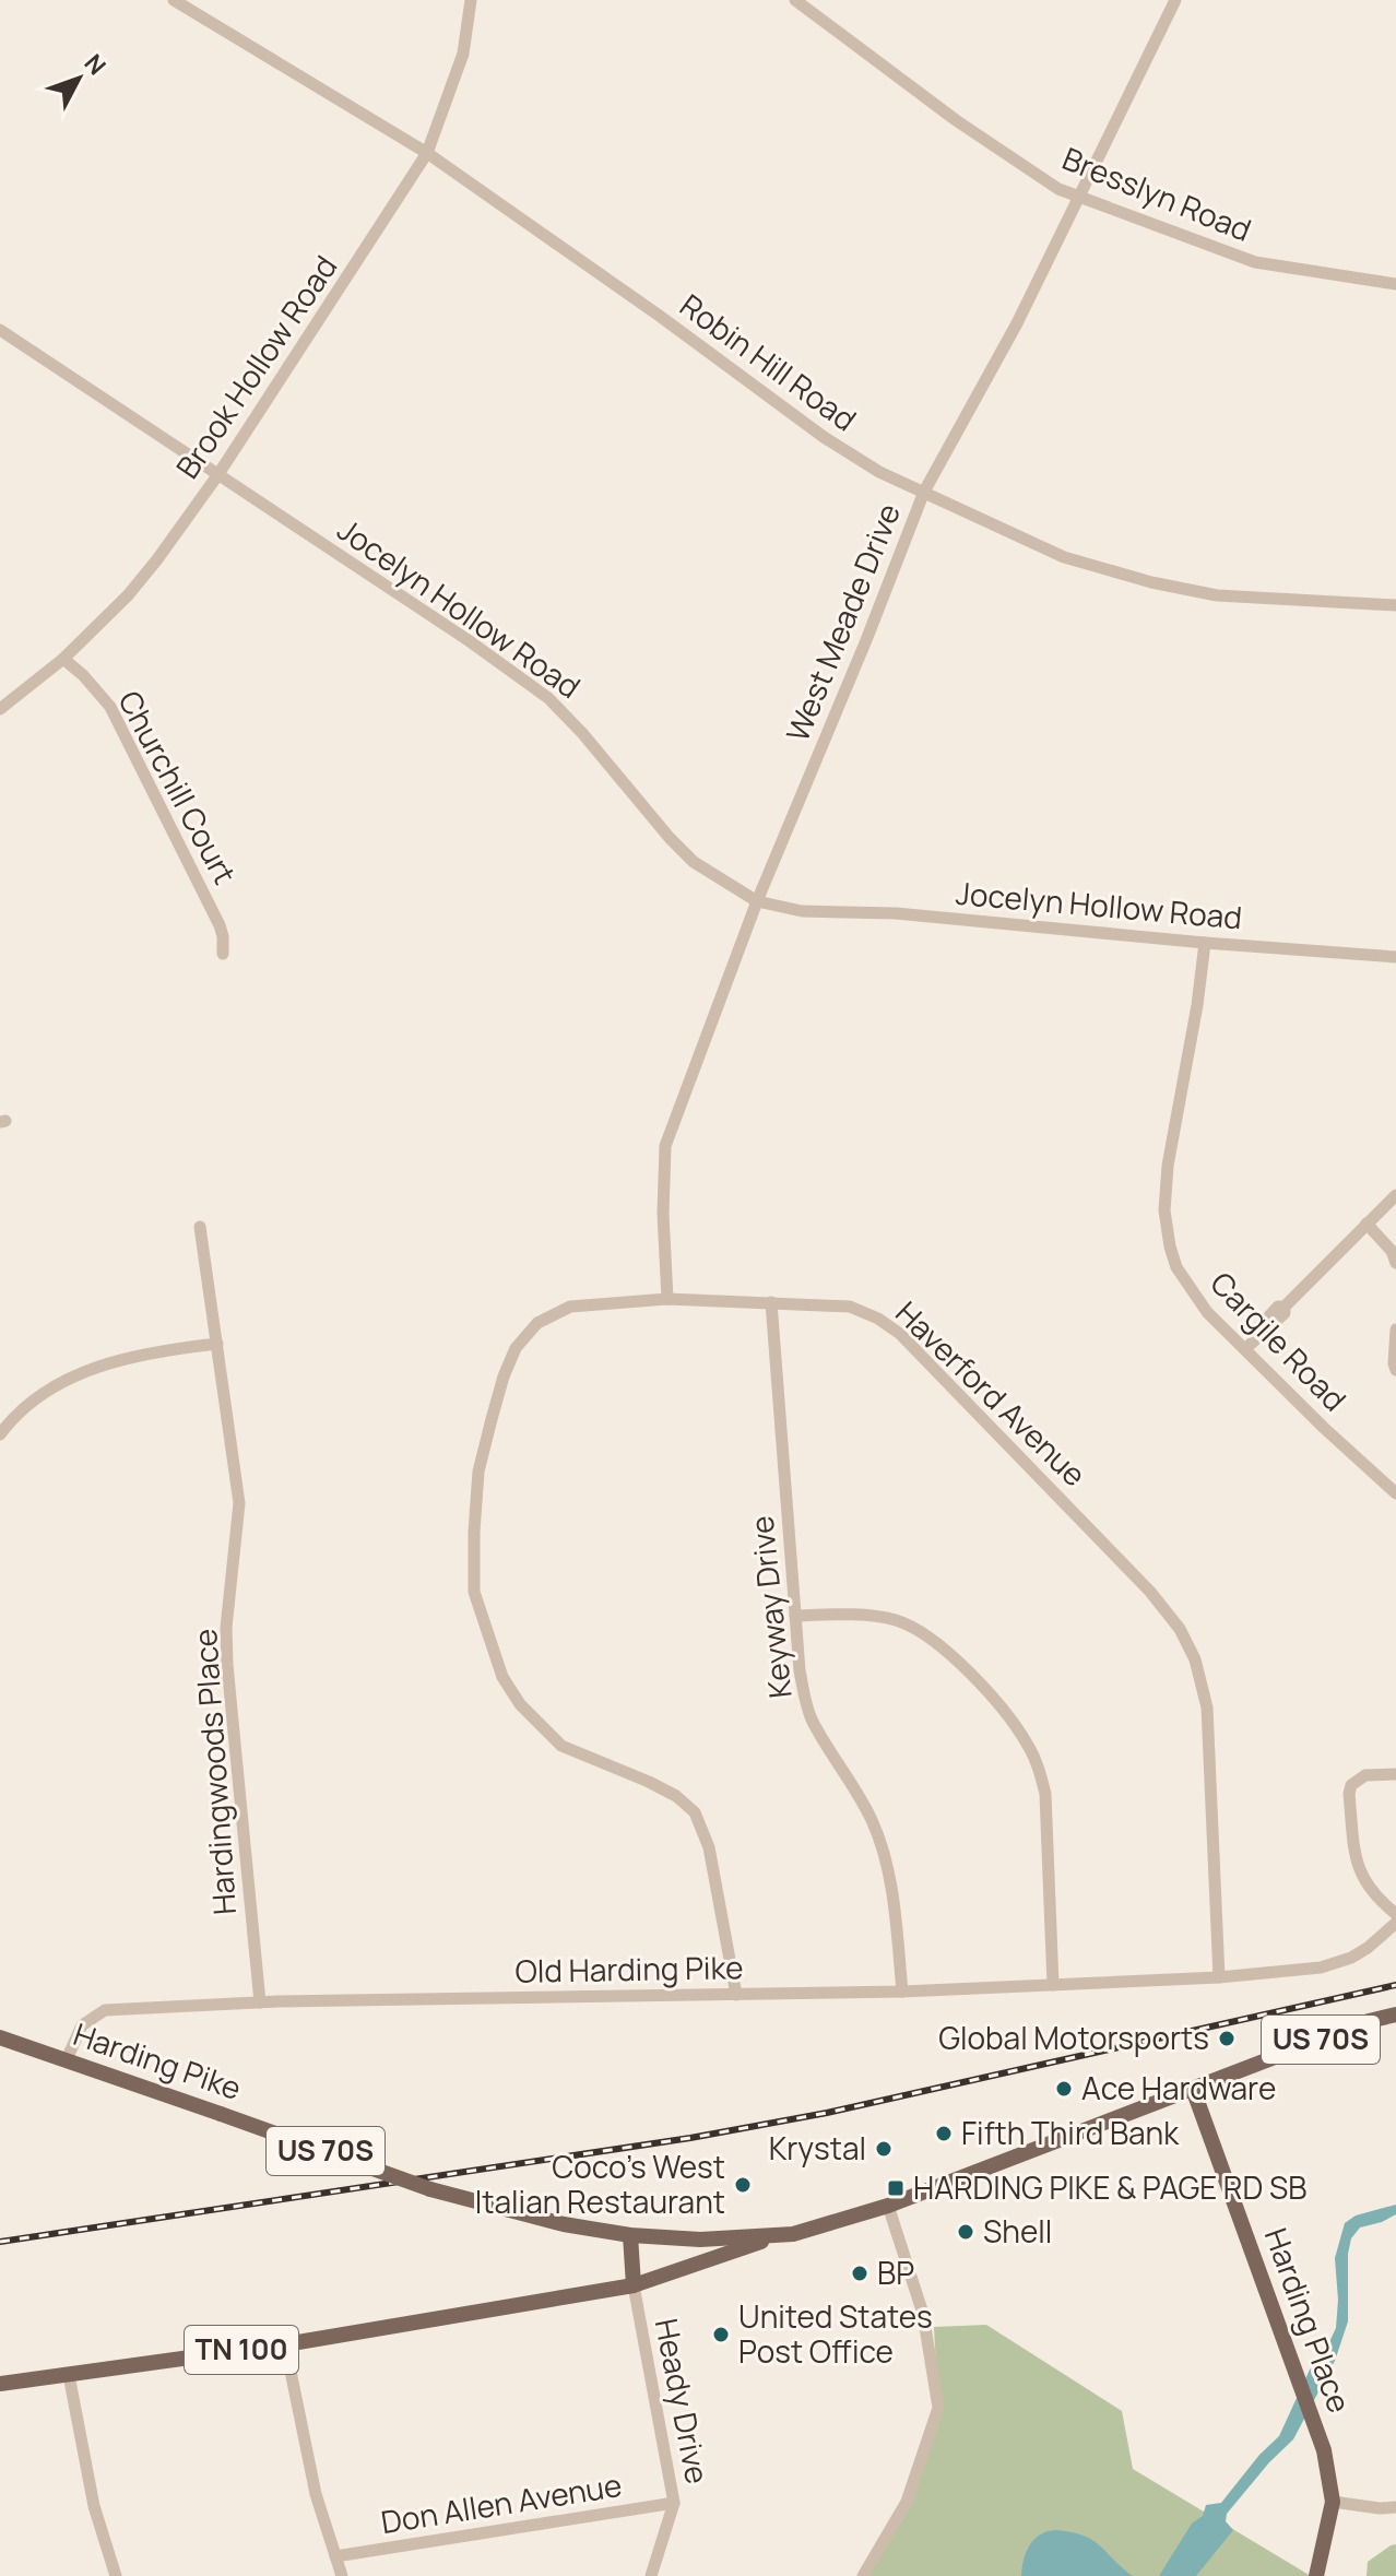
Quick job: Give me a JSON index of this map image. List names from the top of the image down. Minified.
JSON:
{"streets":{"main road":["US 70S","Harding Pike","Harding Place","TN 100"],"street":["Bresslyn Road","Robin Hill Road","Brook Hollow Road","Jocelyn Hollow Road","West Meade Drive","Churchill Court","Cargile Road","Haverford Avenue","Keyway Drive","Hardingwoods Place","Old Harding Pike","Heady Drive","Don Allen Avenue"]},"crossings":[["Bresslyn Road","West Meade Drive"],["Robin Hill Road","Brook Hollow Road"],["Robin Hill Road","West Meade Drive"],["Brook Hollow Road","Jocelyn Hollow Road"],["Brook Hollow Road","Churchill Court"],["Jocelyn Hollow Road","West Meade Drive"],["Jocelyn Hollow Road","Cargile Road"],["West Meade Drive","Haverford Avenue"],["Haverford Avenue","Keyway Drive"],["Haverford Avenue","Old Harding Pike"],["Keyway Drive","Old Harding Pike"],["Hardingwoods Place","Old Harding Pike"],["Old Harding Pike","Harding Pike"],["Harding Pike","Harding Place"],["Harding Pike","TN 100"],["TN 100","Heady Drive"],["Heady Drive","Don Allen Avenue"]],"places":{"other":["Global Motorsports","Ace Hardware","Fifth Third Bank","Krystal","Coco's West Italian Restaurant","Shell","BP","United States Post Office"],"transit":["HARDING PIKE & PAGE RD SB"]},"north":"top right"}
